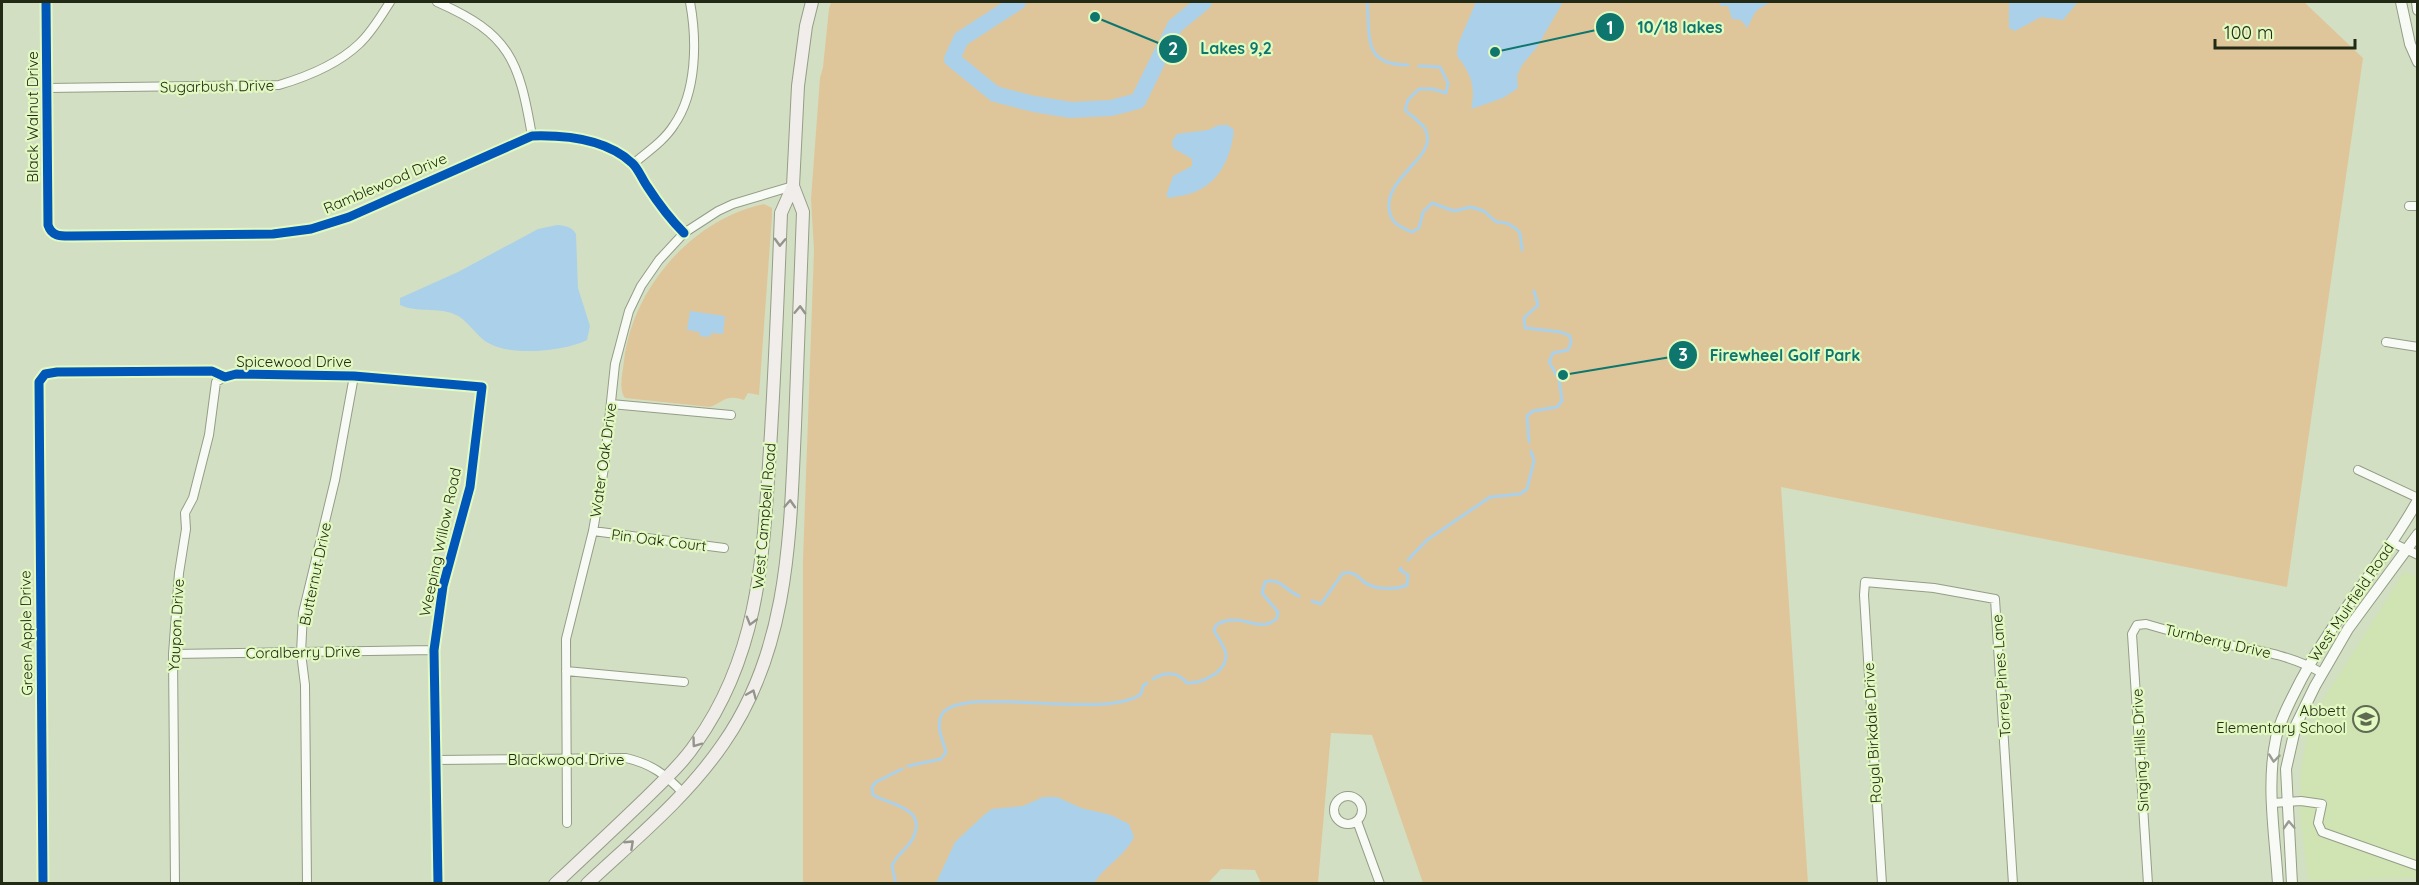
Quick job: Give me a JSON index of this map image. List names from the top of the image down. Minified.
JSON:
{"streets":{"main road":["West Campbell Road"],"street":["Sugarbush Drive","Black Walnut Drive","Ramblewood Drive","Spicewood Drive","Water Oak Drive","Pin Oak Court","Weeping Willow Road","Butternut Drive","West Muirfield Road","Yaupon Drive","Green Apple Drive","Turnberry Drive","Coralberry Drive","Torrey Pines Lane","Royal Birkdale Drive","Singing Hills Drive","Blackwood Drive"]},"crossings":[["Sugarbush Drive","Black Walnut Drive"],["Black Walnut Drive","Ramblewood Drive"],["Ramblewood Drive","Water Oak Drive"],["Spicewood Drive","Weeping Willow Road"],["Spicewood Drive","Butternut Drive"],["Spicewood Drive","Yaupon Drive"],["Spicewood Drive","Green Apple Drive"],["Water Oak Drive","West Campbell Road"],["Water Oak Drive","Pin Oak Court"],["Water Oak Drive","Blackwood Drive"],["West Campbell Road","Blackwood Drive"],["Weeping Willow Road","Coralberry Drive"],["Weeping Willow Road","Blackwood Drive"],["Butternut Drive","Coralberry Drive"],["West Muirfield Road","Turnberry Drive"],["Yaupon Drive","Coralberry Drive"],["Turnberry Drive","Singing Hills Drive"],["Torrey Pines Lane","Royal Birkdale Drive"]],"places":{"other":["Lakes 9,2","10/18 lakes","Firewheel Golf Park"],"school or university":["Abbett Elementary School"]},"scale_bar":"100 m"}
